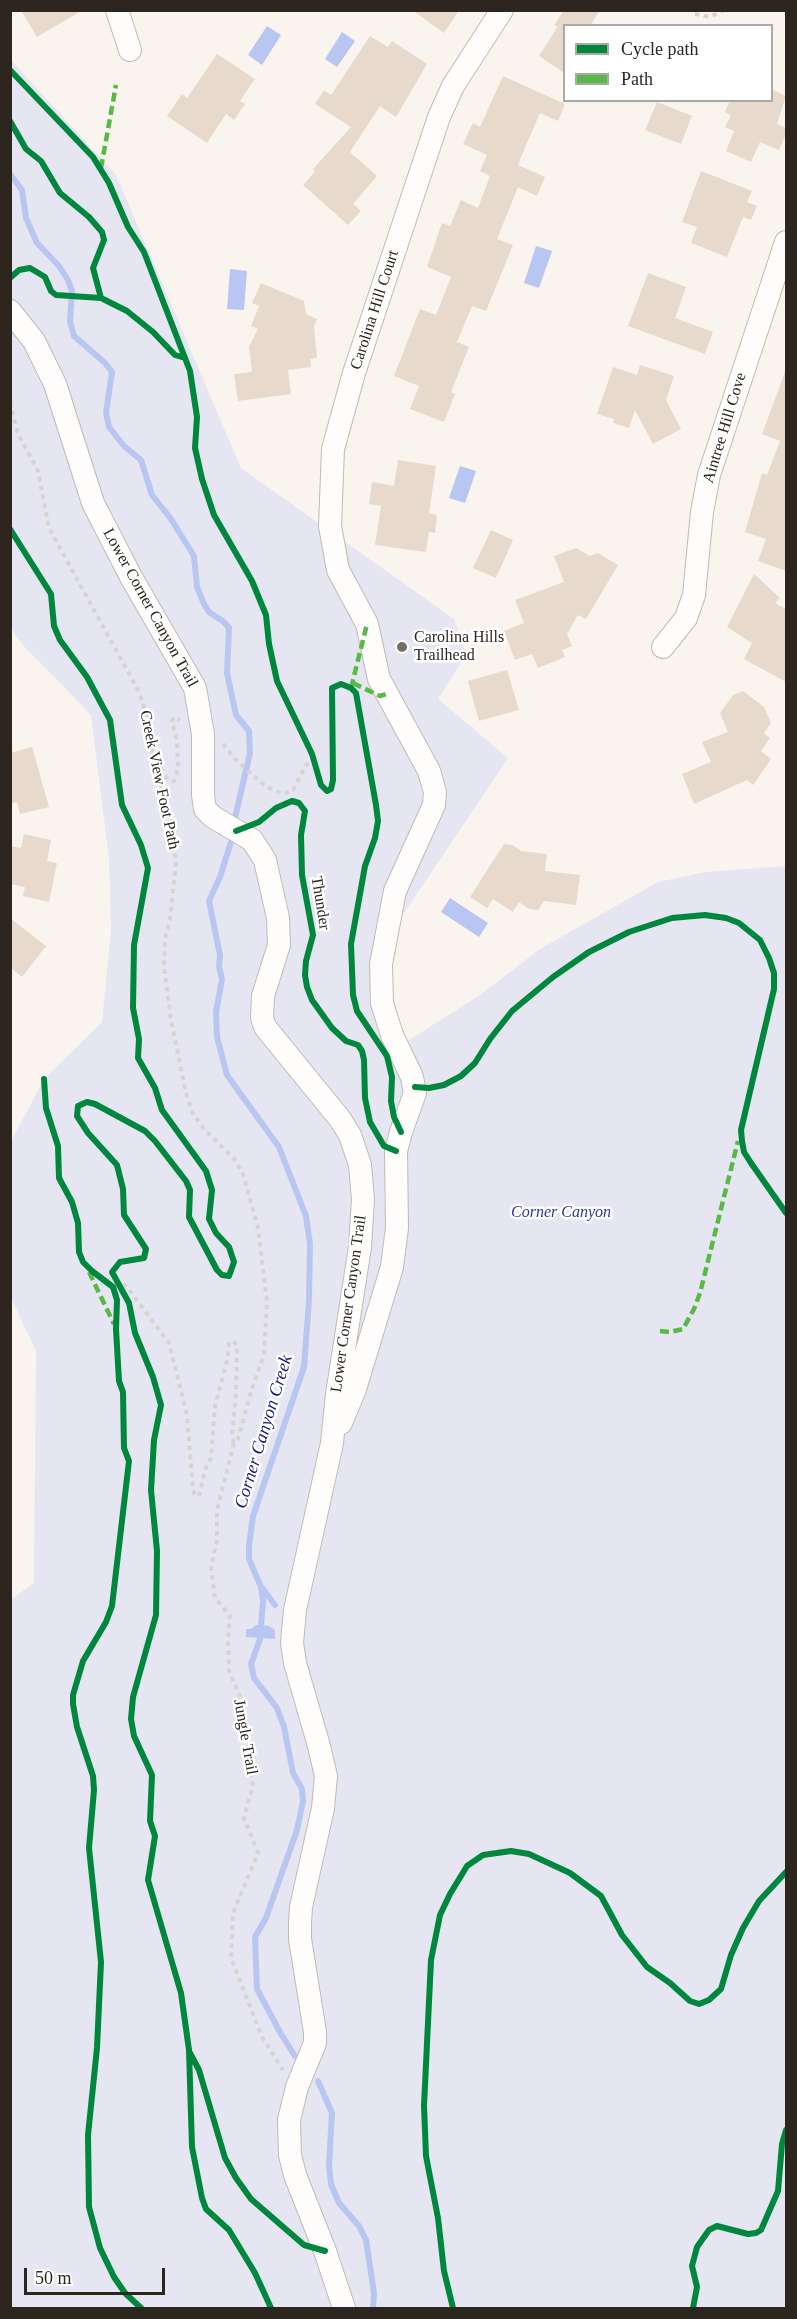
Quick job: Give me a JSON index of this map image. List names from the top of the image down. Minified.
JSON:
{"streets":{"street":["Carolina Hill Court","Aintree Hill Cove","Lower Corner Canyon Trail"],"path":["Creek View Foot Path","Jungle Trail"],"cycle path":["Thunder"]},"crossings":[["Carolina Hill Court","Lower Corner Canyon Trail"],["Lower Corner Canyon Trail","Jungle Trail"],["Creek View Foot Path","Jungle Trail"]],"water":["Corner Canyon Creek"],"parks":["Corner Canyon"],"places":["Carolina Hills Trailhead"],"legend":["Cycle path","Path"],"scale_bar":"50 m"}
